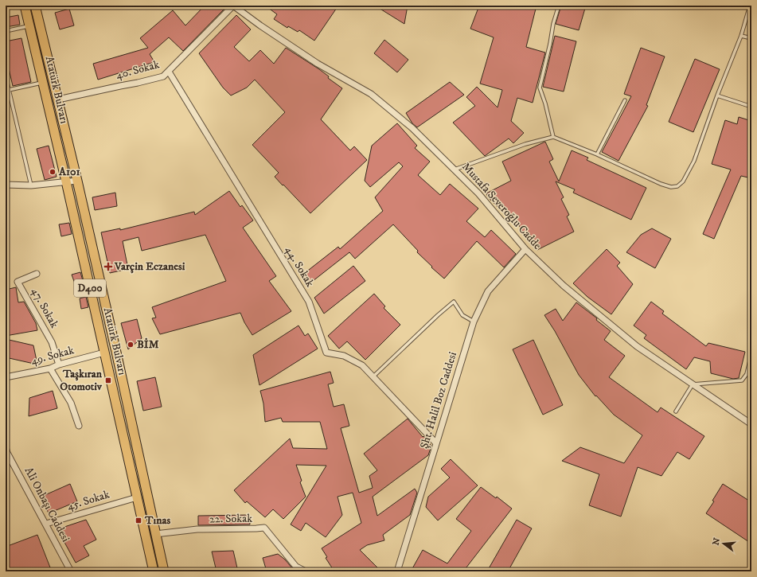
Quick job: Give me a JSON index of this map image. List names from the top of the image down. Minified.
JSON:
{"streets":{"main road":["Atatürk Bulvarı","D400"],"street":["40. Sokak","Mustafa Severoğlu Cadde","44. Sokak","47. Sokak","49. Sokak","Şht. Halil Boz Caddesi","45. Sokak","Ali Onbaşı Caddesi","22. Sokak"]},"crossings":[["40. Sokak","Atatürk Bulvarı"],["40. Sokak","Mustafa Severoğlu Cadde"],["40. Sokak","44. Sokak"],["Atatürk Bulvarı","49. Sokak"],["Atatürk Bulvarı","45. Sokak"],["Atatürk Bulvarı","22. Sokak"],["Mustafa Severoğlu Cadde","Şht. Halil Boz Caddesi"],["44. Sokak","Şht. Halil Boz Caddesi"],["47. Sokak","49. Sokak"],["45. Sokak","Ali Onbaşı Caddesi"]],"places":{"other":["A101","BİM"],"health":["Varçin Eczanesi"],"transit":["Taşkıran Otomotiv","Tınas"]},"north":"left"}
